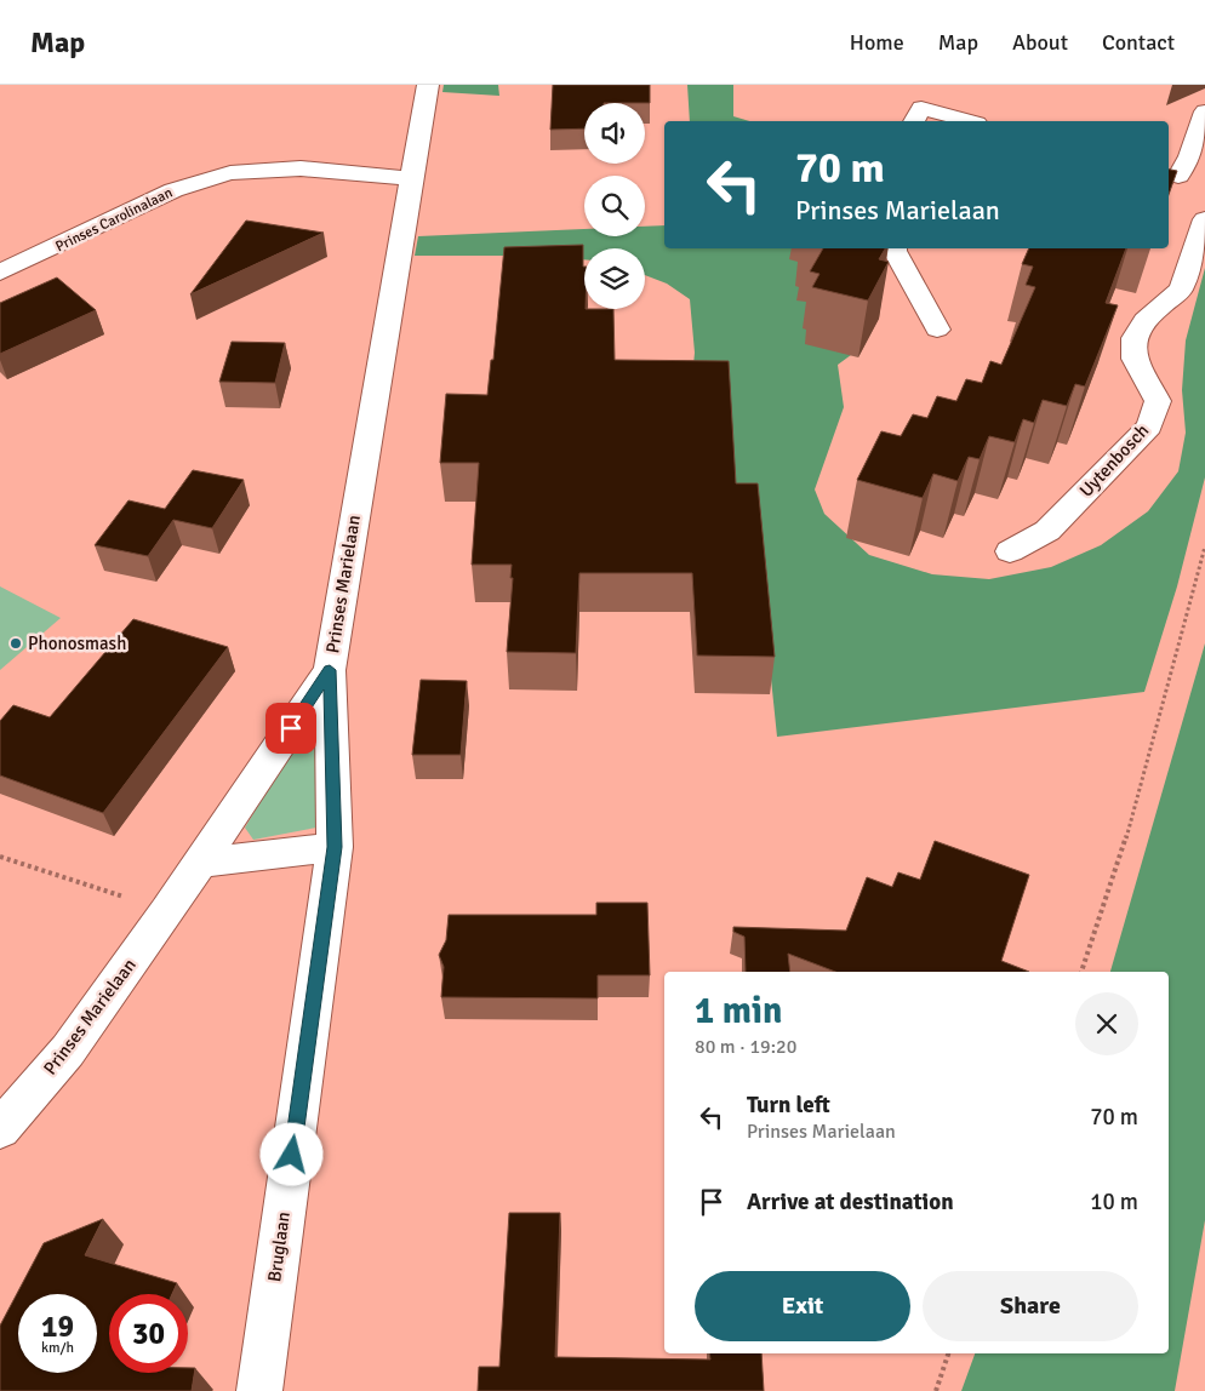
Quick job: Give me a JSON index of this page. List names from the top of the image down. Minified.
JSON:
{"streets":{"street":["Prinses Carolinalaan","Uytenbosch","Prinses Marielaan","Bruglaan"]},"crossings":[["Prinses Carolinalaan","Prinses Marielaan"],["Prinses Marielaan","Bruglaan"]],"places":["Phonosmash"],"page":{"header":"Map","nav":["Home","Map","About","Contact"],"turn":["70 m","Prinses Marielaan"],"heading":["1 min","80 m · 19:20"],"list":[{"name":"Turn left","note":"Prinses Marielaan","value":"70 m"},{"name":"Arrive at destination","value":"10 m"}],"buttons":["Exit","Share"],"speed":"19 km/h","limit":"30"}}
